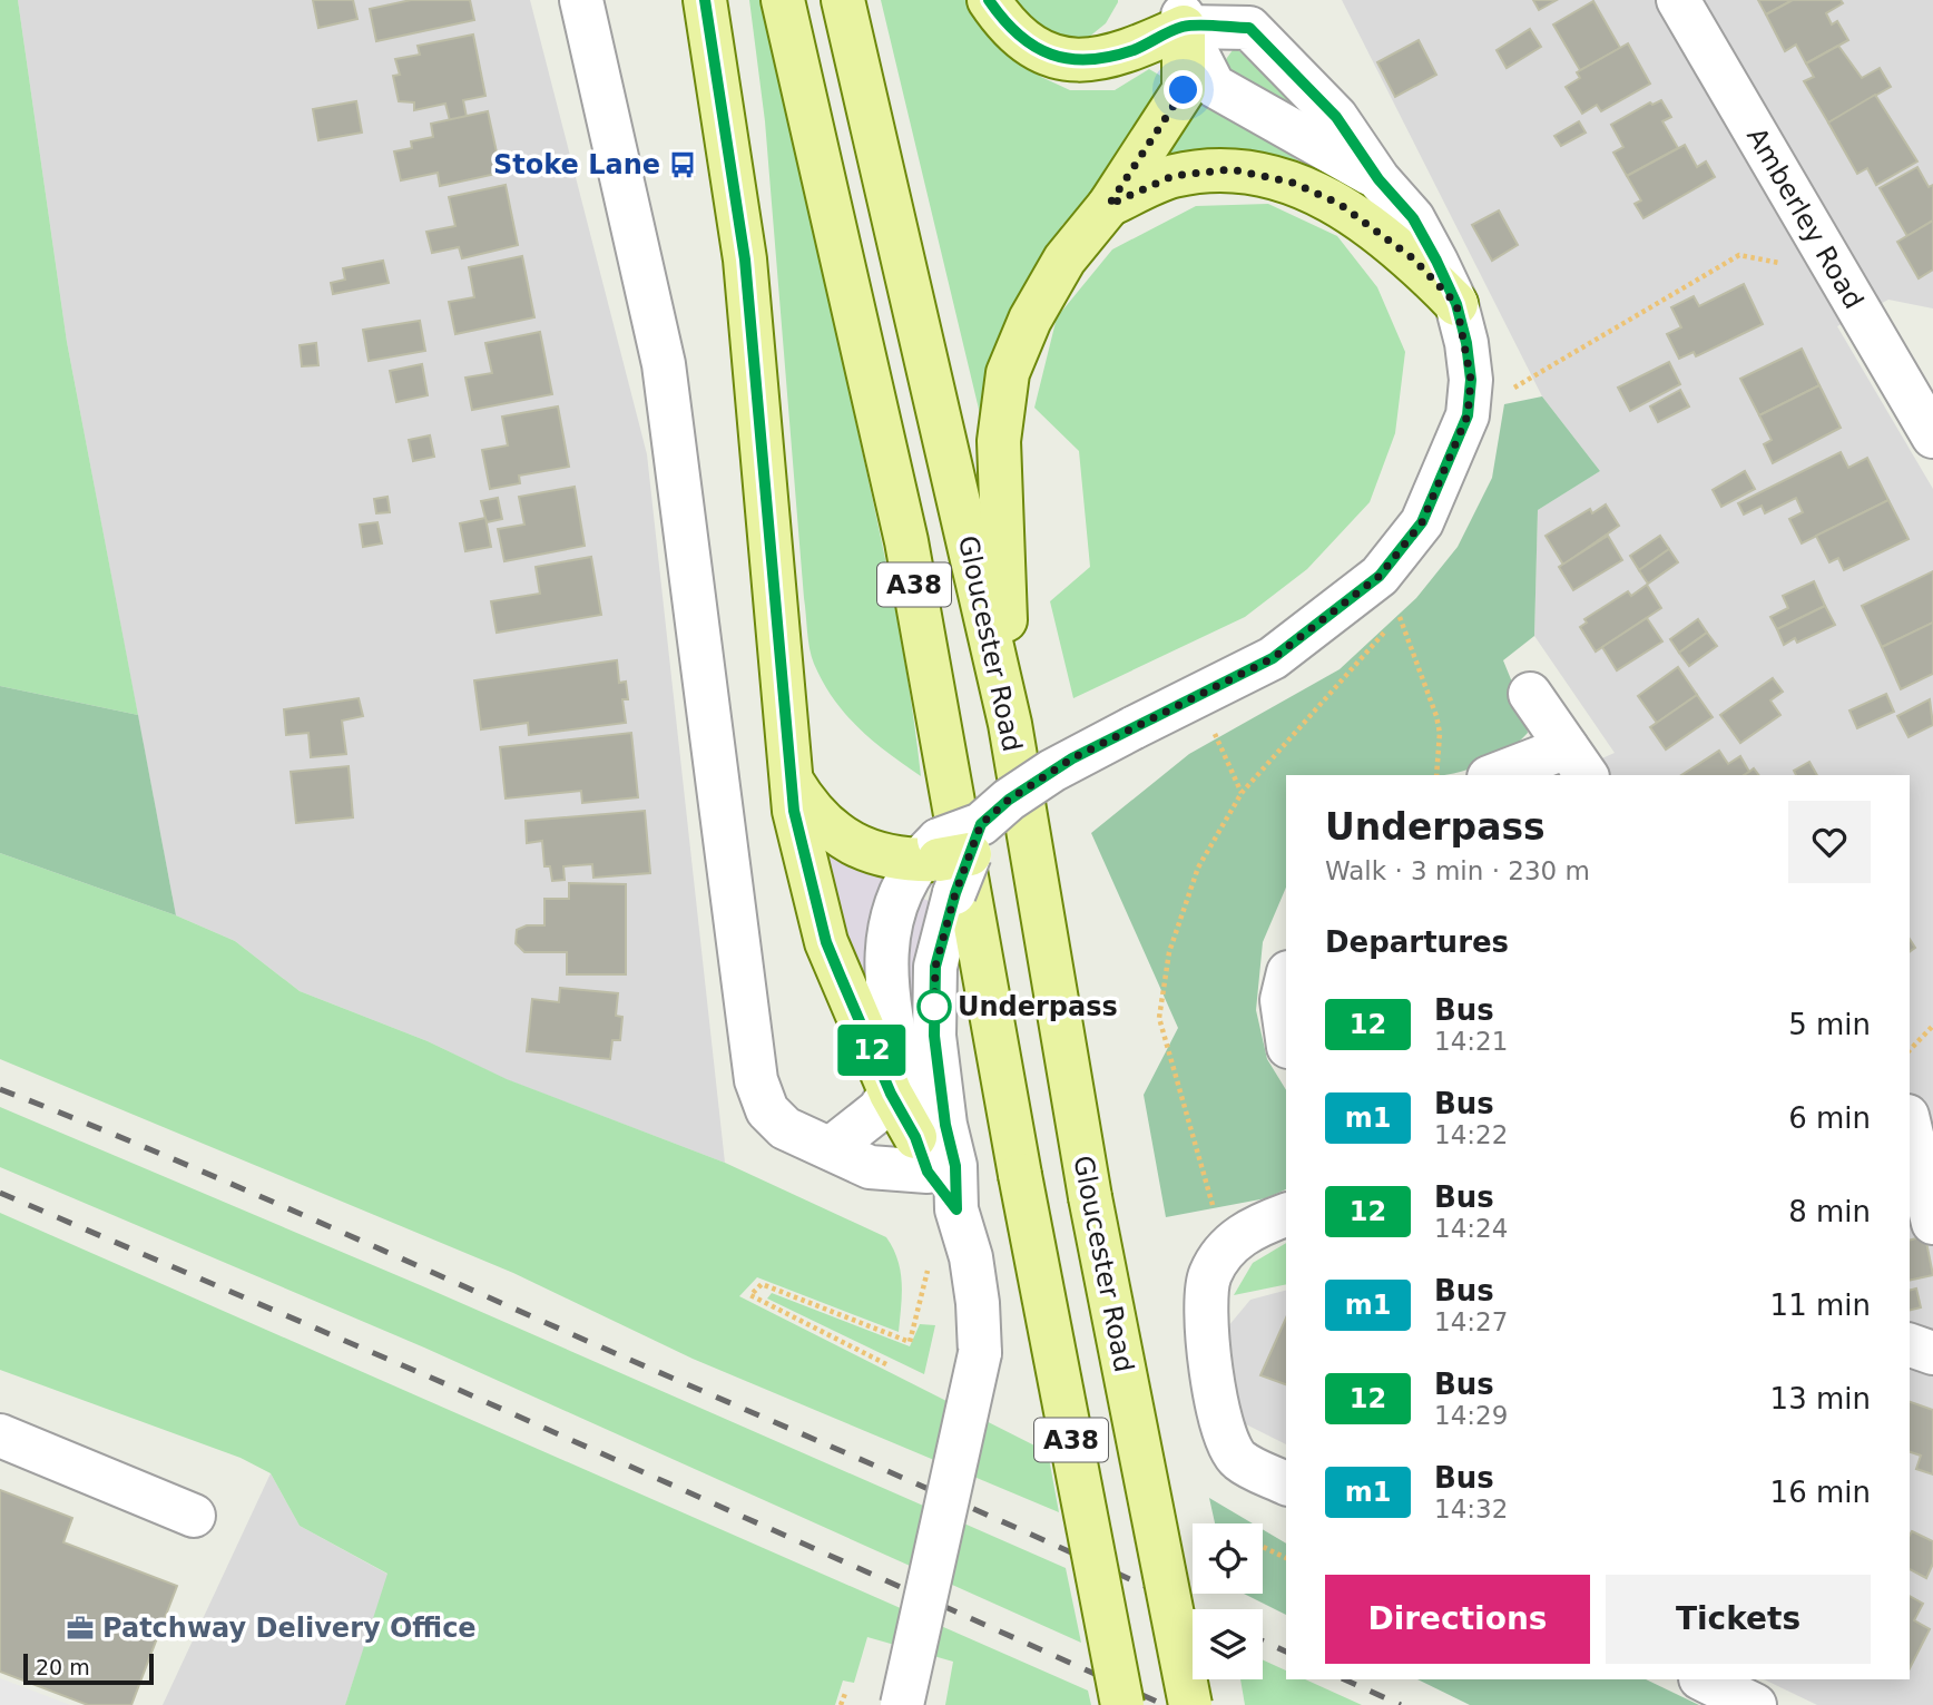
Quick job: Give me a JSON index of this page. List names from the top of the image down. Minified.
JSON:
{"streets":{"main road":["A38","Gloucester Road"],"street":["Amberley Road"]},"places":{"bus stop":["Stoke Lane"],"other":["Underpass"],"office":["Patchway Delivery Office"]},"lines":["bus line 12"],"scale_bar":"20 m","page":{"on_map":"12","heading":[["Underpass","Walk · 3 min · 230 m"],"Departures"],"list":[{"mark":"12","name":"Bus","note":"14:21","value":"5 min"},{"mark":"m1","name":"Bus","note":"14:22","value":"6 min"},{"mark":"12","name":"Bus","note":"14:24","value":"8 min"},{"mark":"m1","name":"Bus","note":"14:27","value":"11 min"},{"mark":"12","name":"Bus","note":"14:29","value":"13 min"},{"mark":"m1","name":"Bus","note":"14:32","value":"16 min"}],"buttons":["Directions","Tickets"],"scale":"20 m"}}
